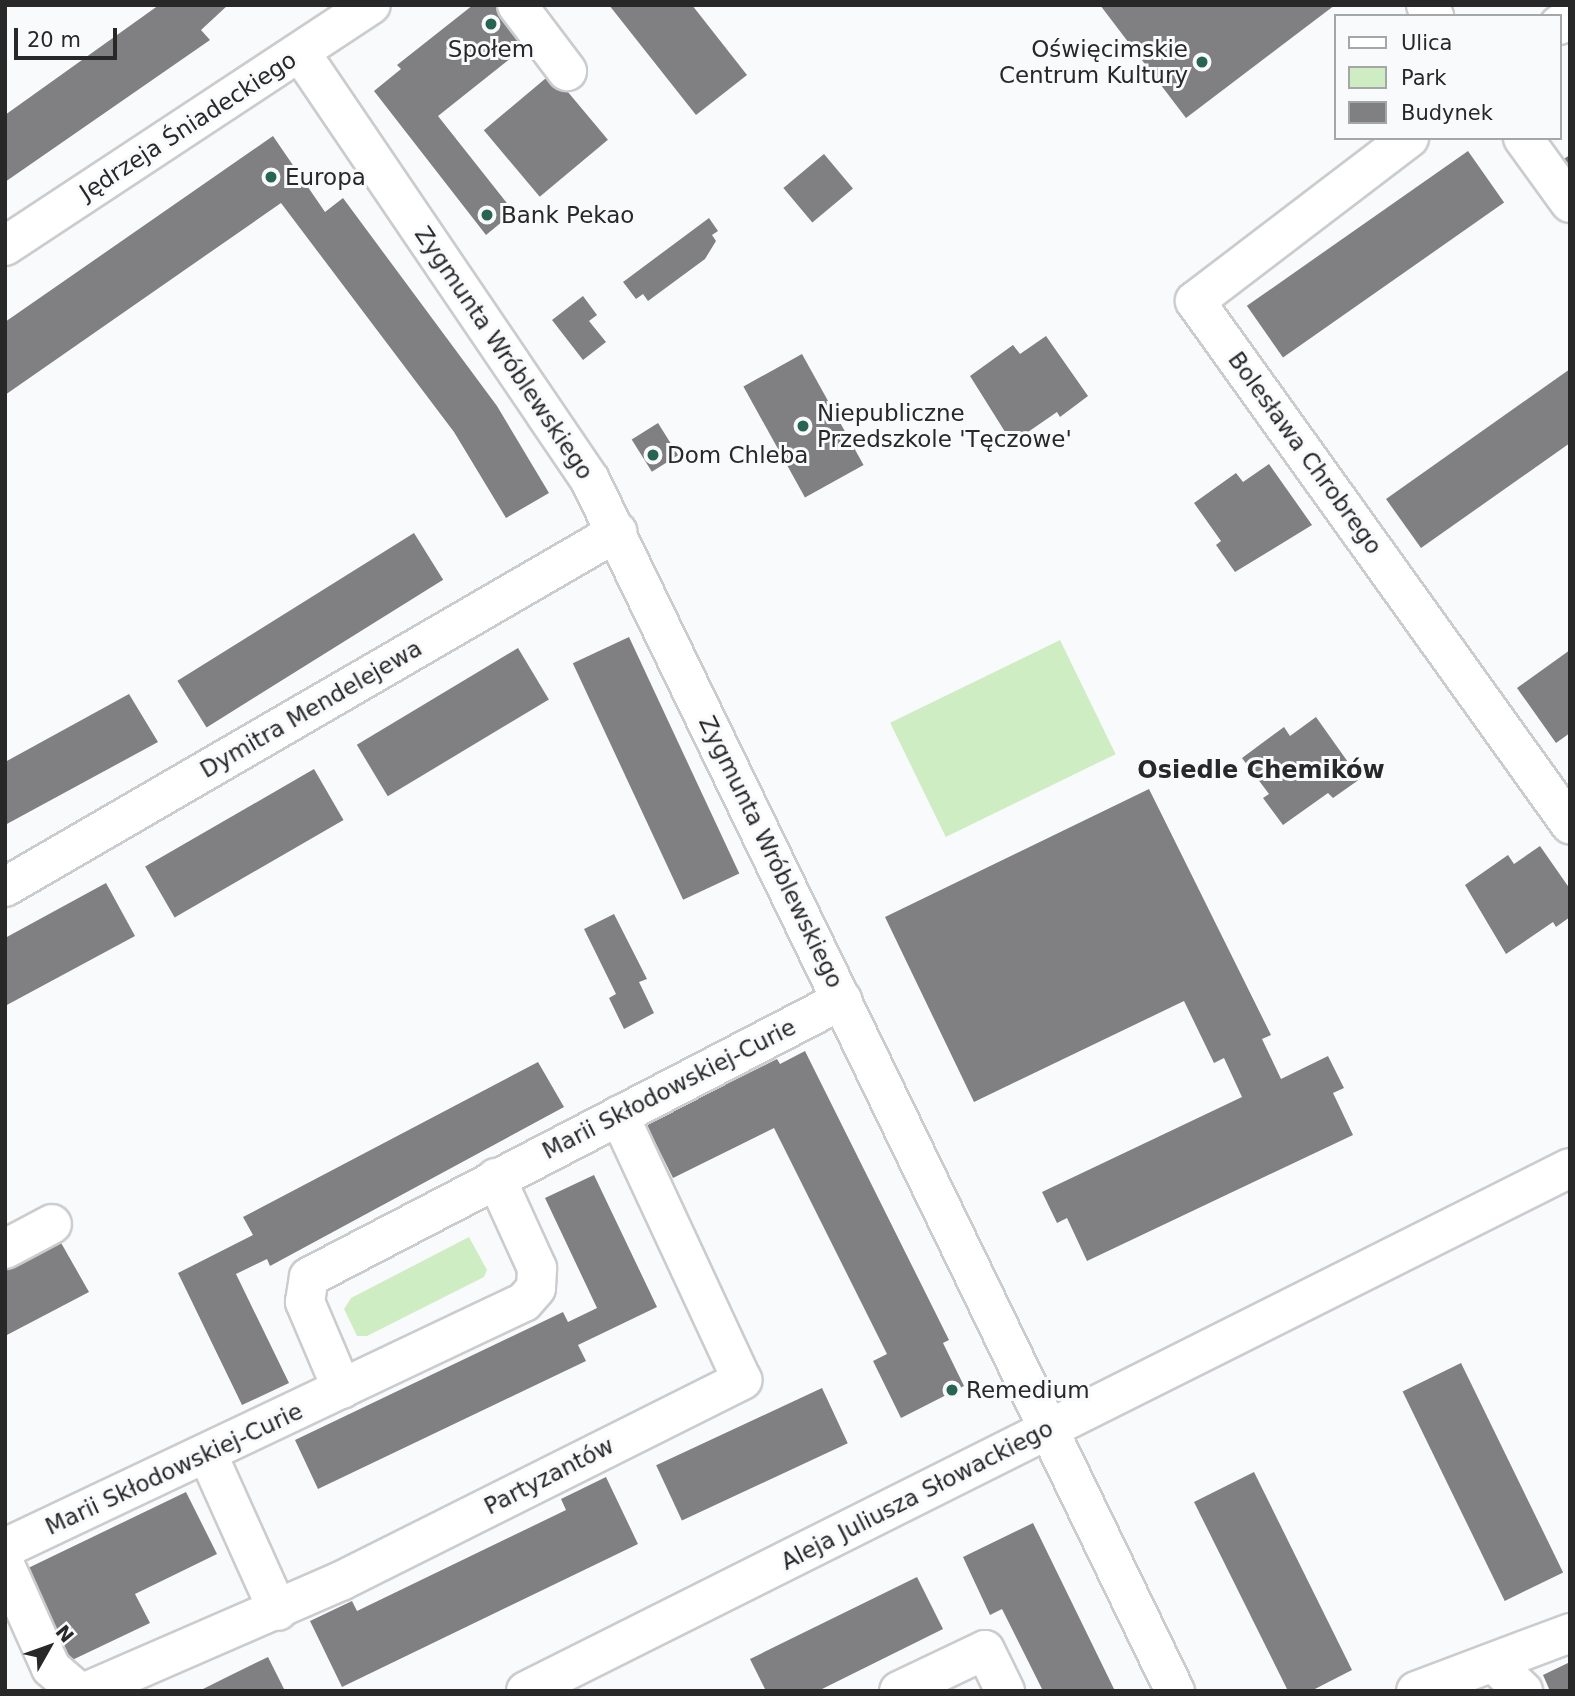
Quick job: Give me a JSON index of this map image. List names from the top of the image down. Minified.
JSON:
{"streets":{"street":["Jędrzeja Śniadeckiego","Zygmunta Wróblewskiego","Bolesława Chrobrego","Dymitra Mendelejewa","Marii Skłodowskiej-Curie","Partyzantów","Aleja Juliusza Słowackiego"]},"crossings":[["Jędrzeja Śniadeckiego","Zygmunta Wróblewskiego"],["Zygmunta Wróblewskiego","Dymitra Mendelejewa"],["Zygmunta Wróblewskiego","Marii Skłodowskiej-Curie"],["Zygmunta Wróblewskiego","Aleja Juliusza Słowackiego"],["Marii Skłodowskiej-Curie","Partyzantów"]],"districts":["Osiedle Chemików"],"places":["Społem","Oświęcimskie Centrum Kultury","Europa","Bank Pekao","Niepubliczne Przedszkole 'Tęczowe'","Dom Chleba","Remedium"],"legend":["Ulica","Park","Budynek"],"scale_bar":"20 m","north":"top right"}
